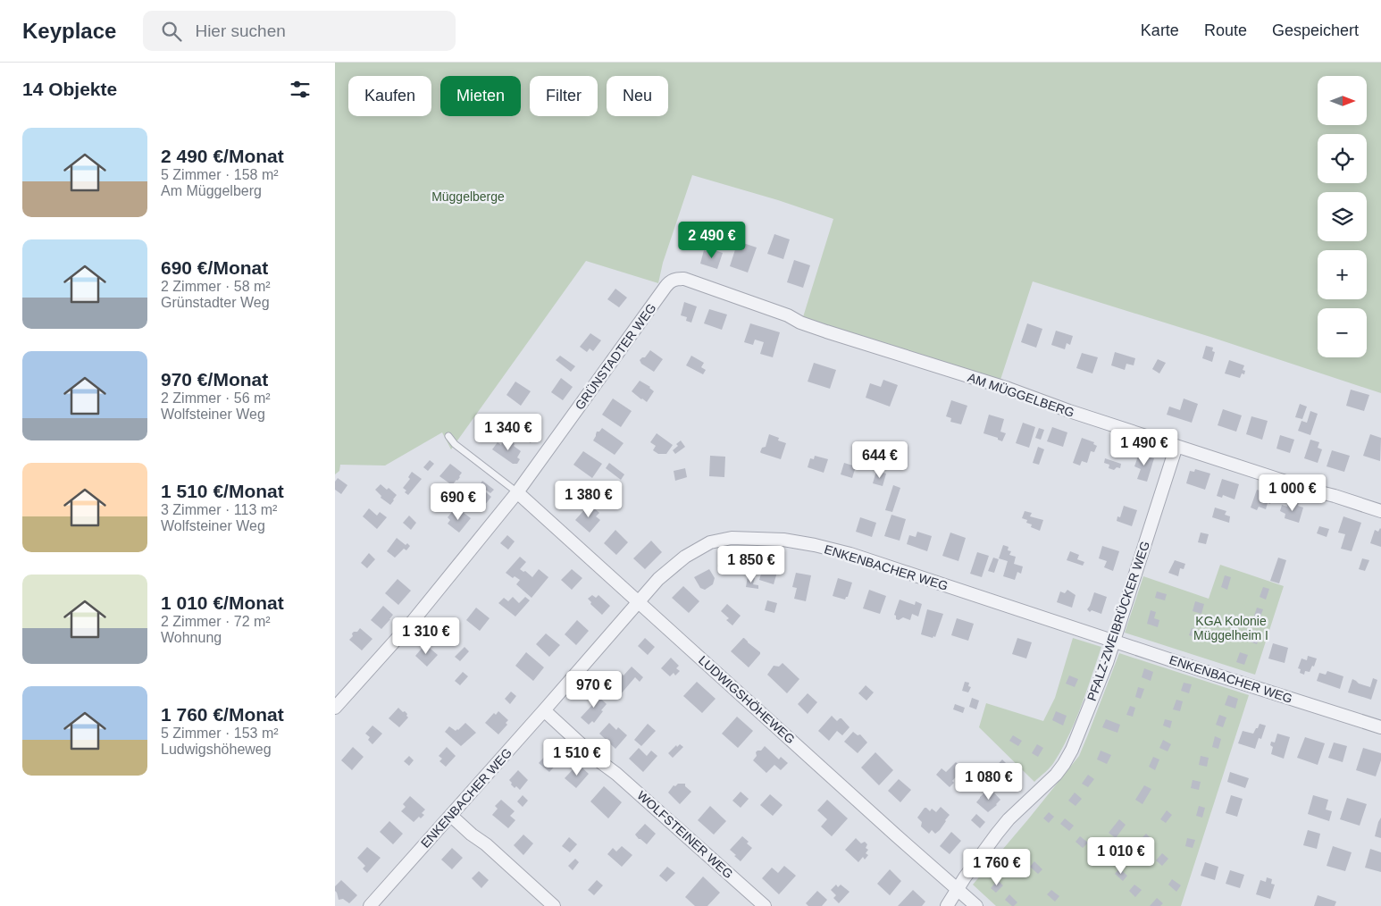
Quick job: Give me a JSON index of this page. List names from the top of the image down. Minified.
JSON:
{"streets":{"street":["GRÜNSTADTER WEG","AM MÜGGELBERG","ENKENBACHER WEG","PFALZ-ZWEIBRÜCKER WEG","LUDWIGSHÖHEWEG","WOLFSTEINER WEG"]},"crossings":[["GRÜNSTADTER WEG","AM MÜGGELBERG"],["GRÜNSTADTER WEG","LUDWIGSHÖHEWEG"],["AM MÜGGELBERG","PFALZ-ZWEIBRÜCKER WEG"],["ENKENBACHER WEG","PFALZ-ZWEIBRÜCKER WEG"],["ENKENBACHER WEG","LUDWIGSHÖHEWEG"],["ENKENBACHER WEG","WOLFSTEINER WEG"],["PFALZ-ZWEIBRÜCKER WEG","LUDWIGSHÖHEWEG"]],"parks":["Müggelberge","KGA Kolonie Müggelheim I"],"north":"right","page":{"header":"Keyplace","search":"Hier suchen","nav":["Karte","Route","Gespeichert"],"heading":"14 Objekte","map_buttons":["+","−"],"chip":["Kaufen","Mieten","Filter","Neu"],"list":[{"name":"2 490 €/Monat","note":"5 Zimmer · 158 m² · Am Müggelberg"},{"name":"690 €/Monat","note":"2 Zimmer · 58 m² · Grünstadter Weg"},{"name":"970 €/Monat","note":"2 Zimmer · 56 m² · Wolfsteiner Weg"},{"name":"1 510 €/Monat","note":"3 Zimmer · 113 m² · Wolfsteiner Weg"},{"name":"1 010 €/Monat","note":"2 Zimmer · 72 m² · Wohnung"},{"name":"1 760 €/Monat","note":"5 Zimmer · 153 m² · Ludwigshöheweg"}],"price":["2 490 €","1 340 €","1 490 €","644 €","1 000 €","1 380 €","690 €","1 850 €","1 310 €","970 €","1 510 €","1 080 €","1 010 €","1 760 €"]}}
